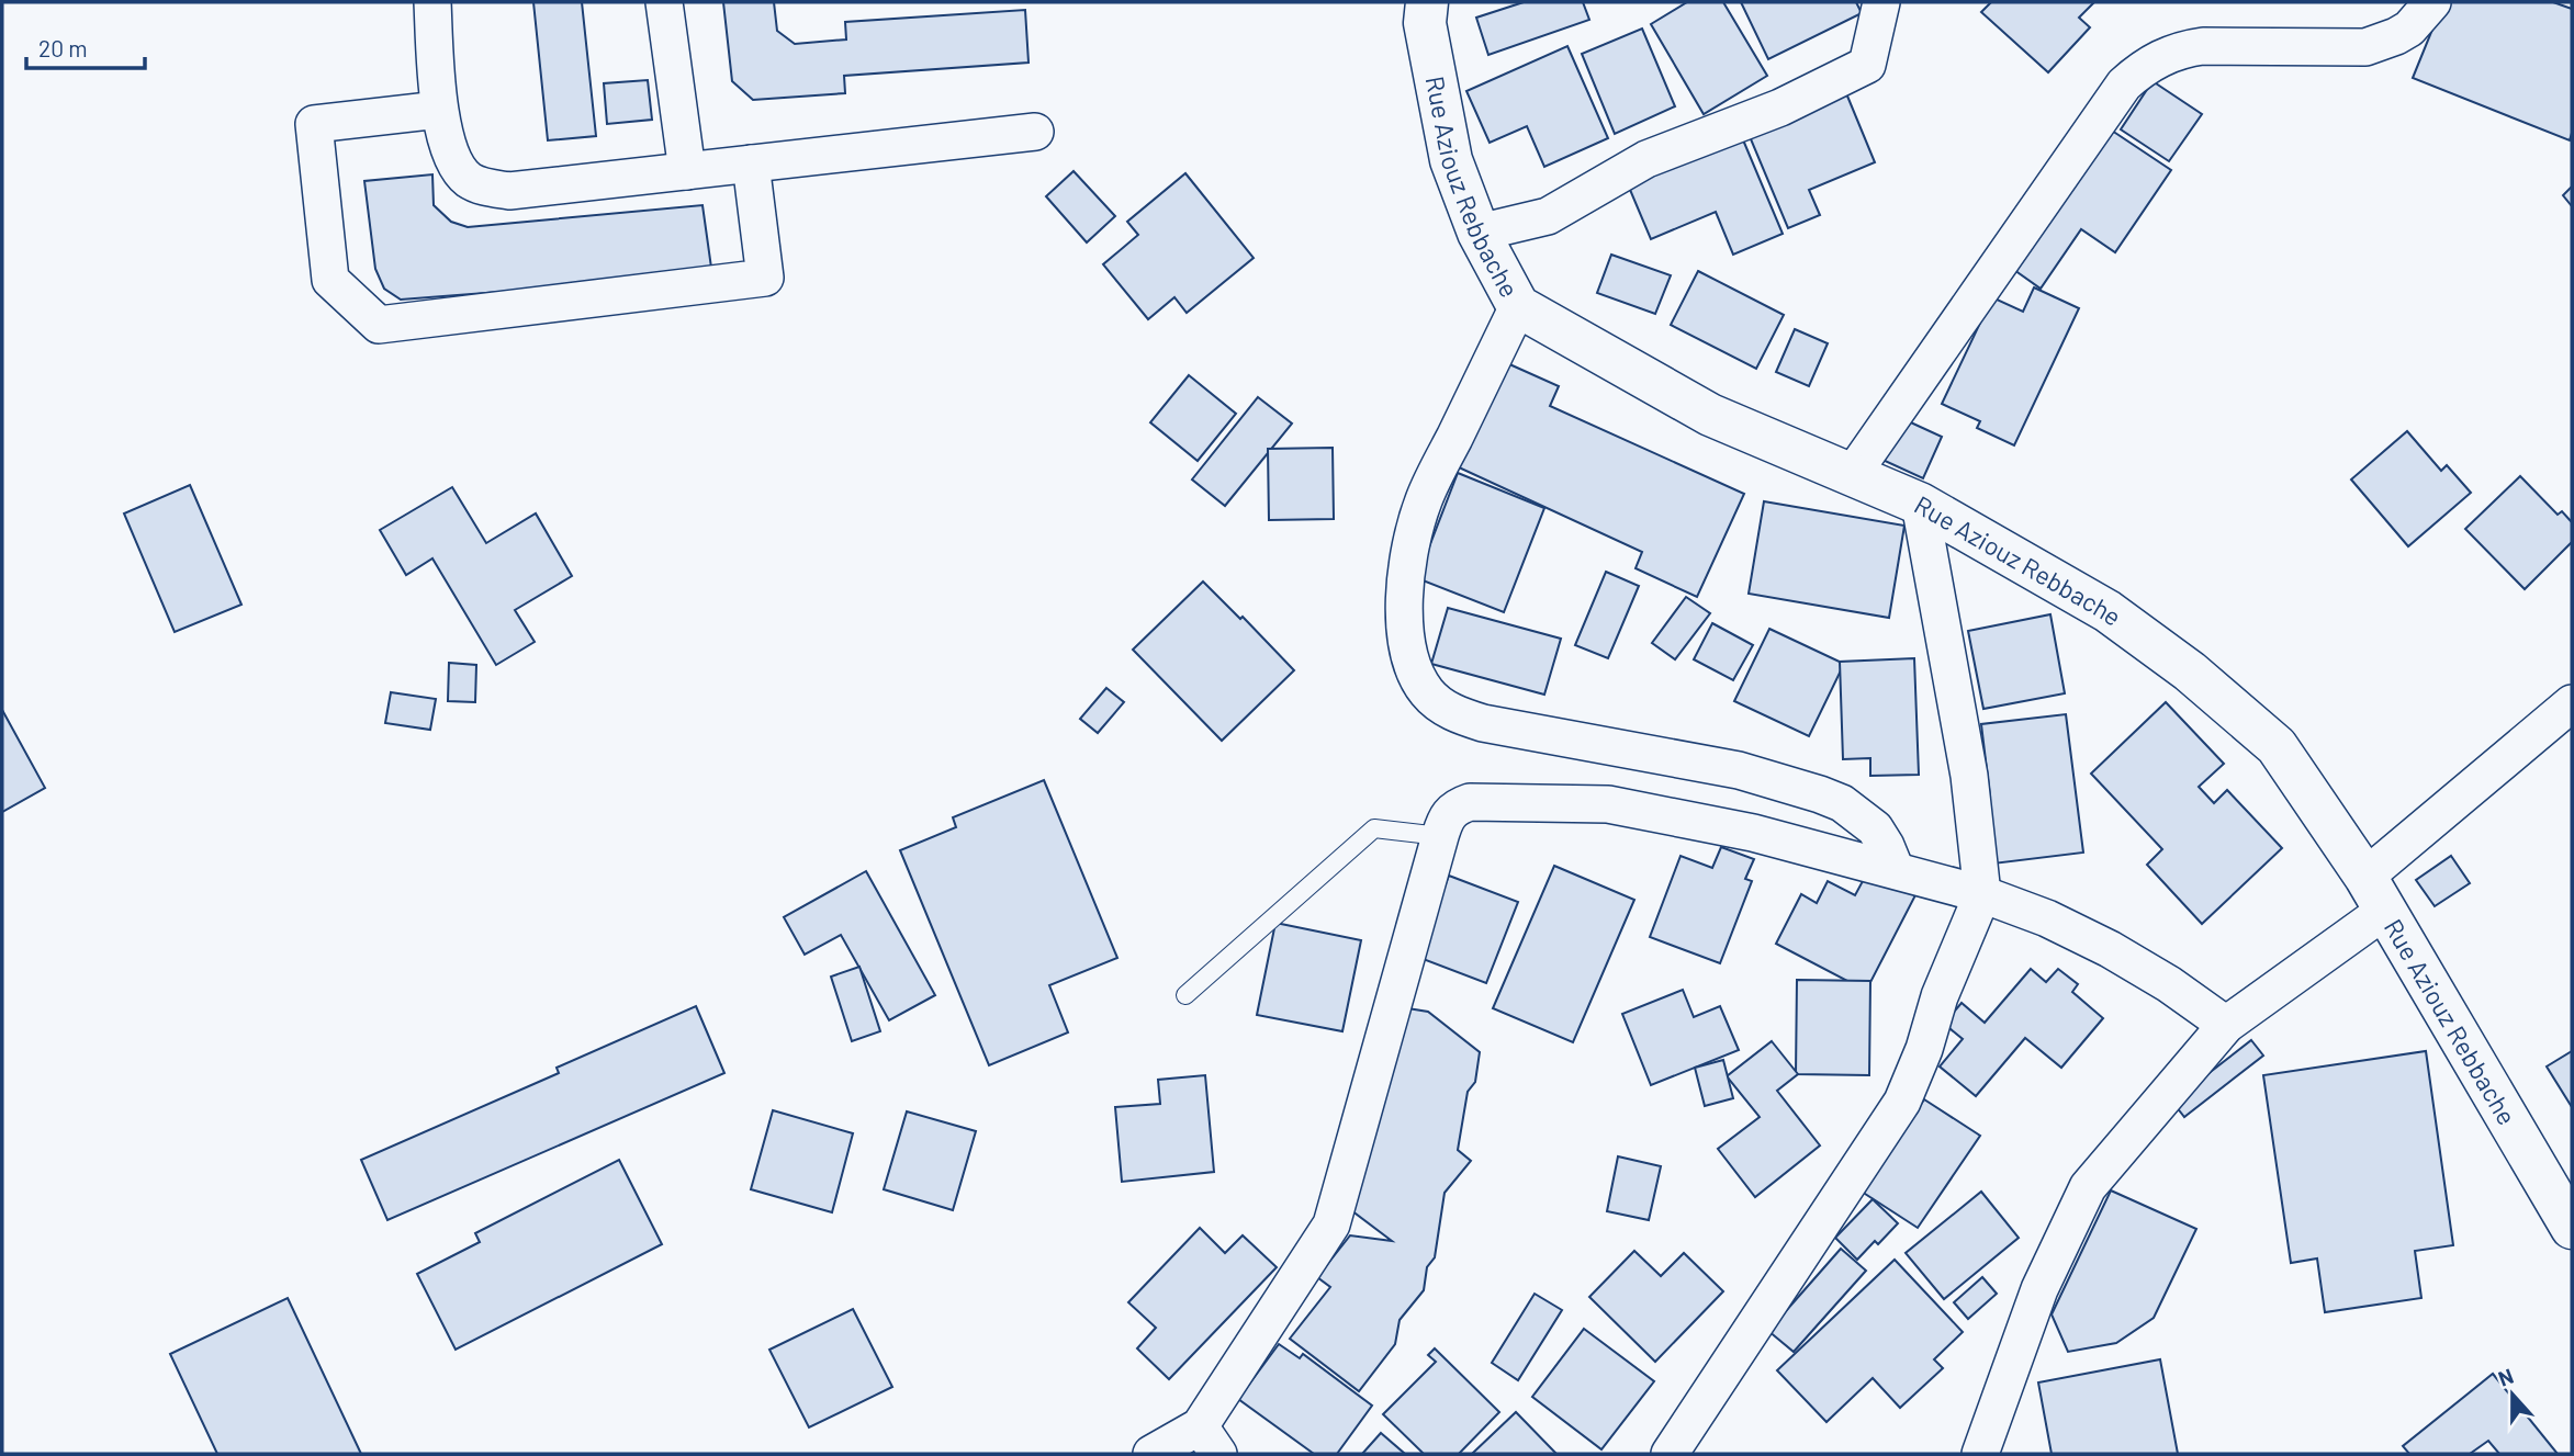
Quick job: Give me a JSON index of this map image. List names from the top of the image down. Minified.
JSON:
{"streets":{"street":["Rue Aziouz Rebbache"]},"scale_bar":"20 m","north":"top"}
